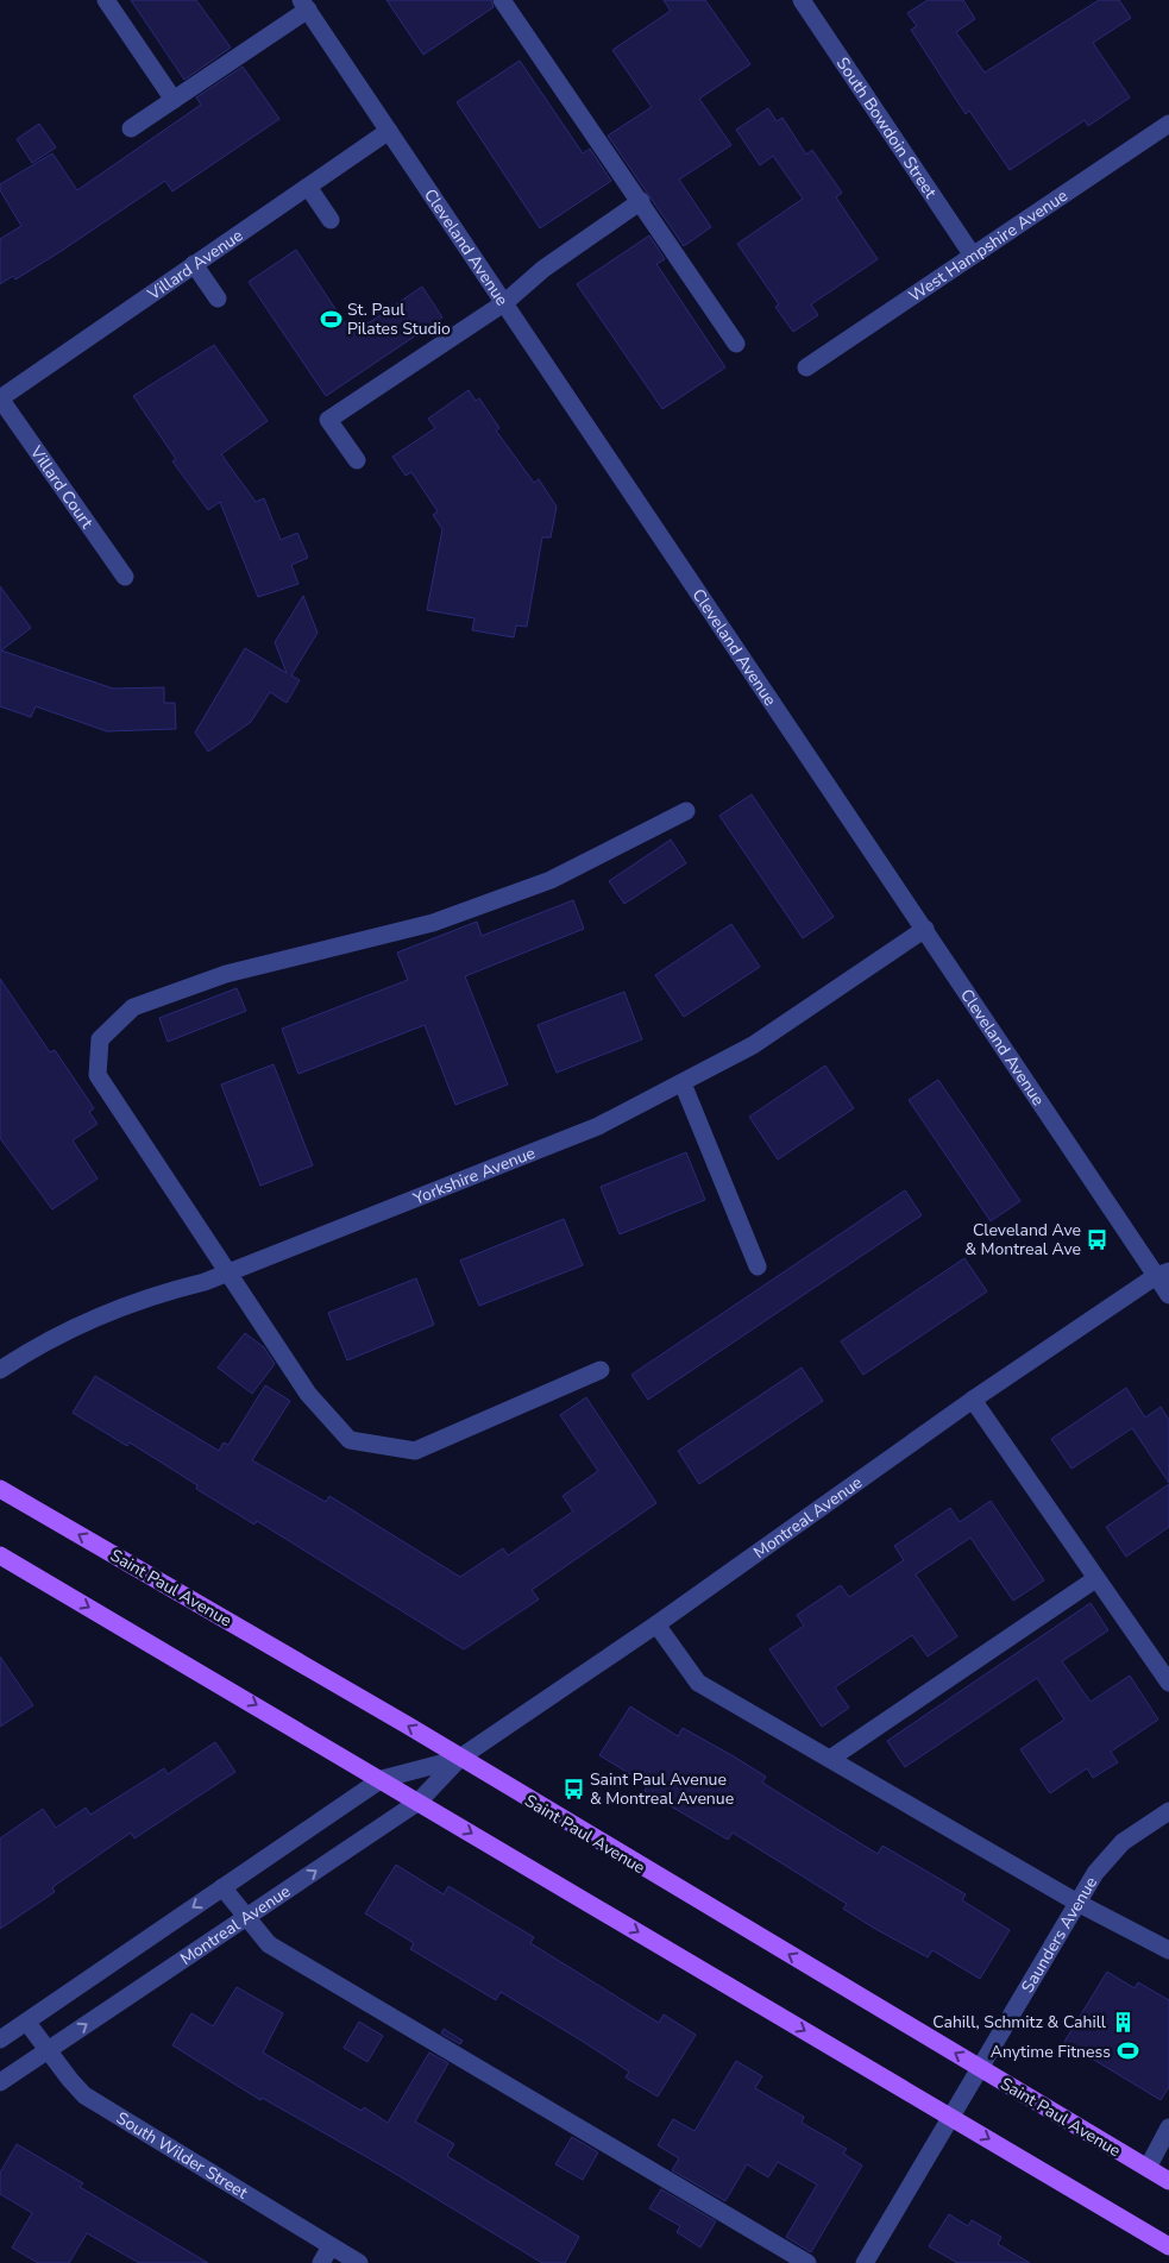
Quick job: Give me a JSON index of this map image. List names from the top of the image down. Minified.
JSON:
{"streets":{"main road":["Saint Paul Avenue"],"street":["South Bowdoin Street","West Hampshire Avenue","Cleveland Avenue","Villard Avenue","Villard Court","Yorkshire Avenue","Montreal Avenue","Saunders Avenue","South Wilder Street"]},"crossings":[["South Bowdoin Street","West Hampshire Avenue"],["Cleveland Avenue","Villard Avenue"],["Cleveland Avenue","Yorkshire Avenue"],["Cleveland Avenue","Montreal Avenue"],["Villard Avenue","Villard Court"],["Montreal Avenue","Saint Paul Avenue"],["Montreal Avenue","South Wilder Street"],["Saint Paul Avenue","Saunders Avenue"]],"places":{"sports":["St. Paul Pilates Studio","Anytime Fitness"],"bus stop":["Cleveland Ave & Montreal Ave","Saint Paul Avenue & Montreal Avenue"],"building":["Cahill, Schmitz & Cahill"]}}
